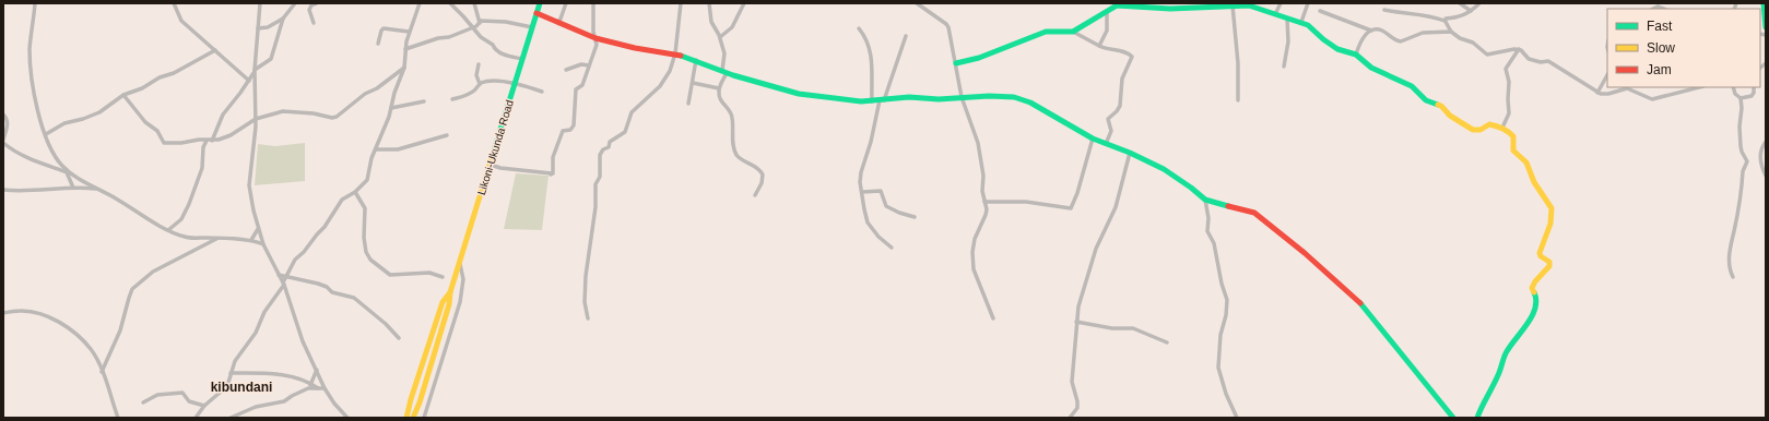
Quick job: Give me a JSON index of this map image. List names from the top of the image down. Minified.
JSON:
{"streets":{"main road":["Likoni-Ukunda Road"]},"districts":["kibundani"],"legend":["Fast","Slow","Jam"]}
